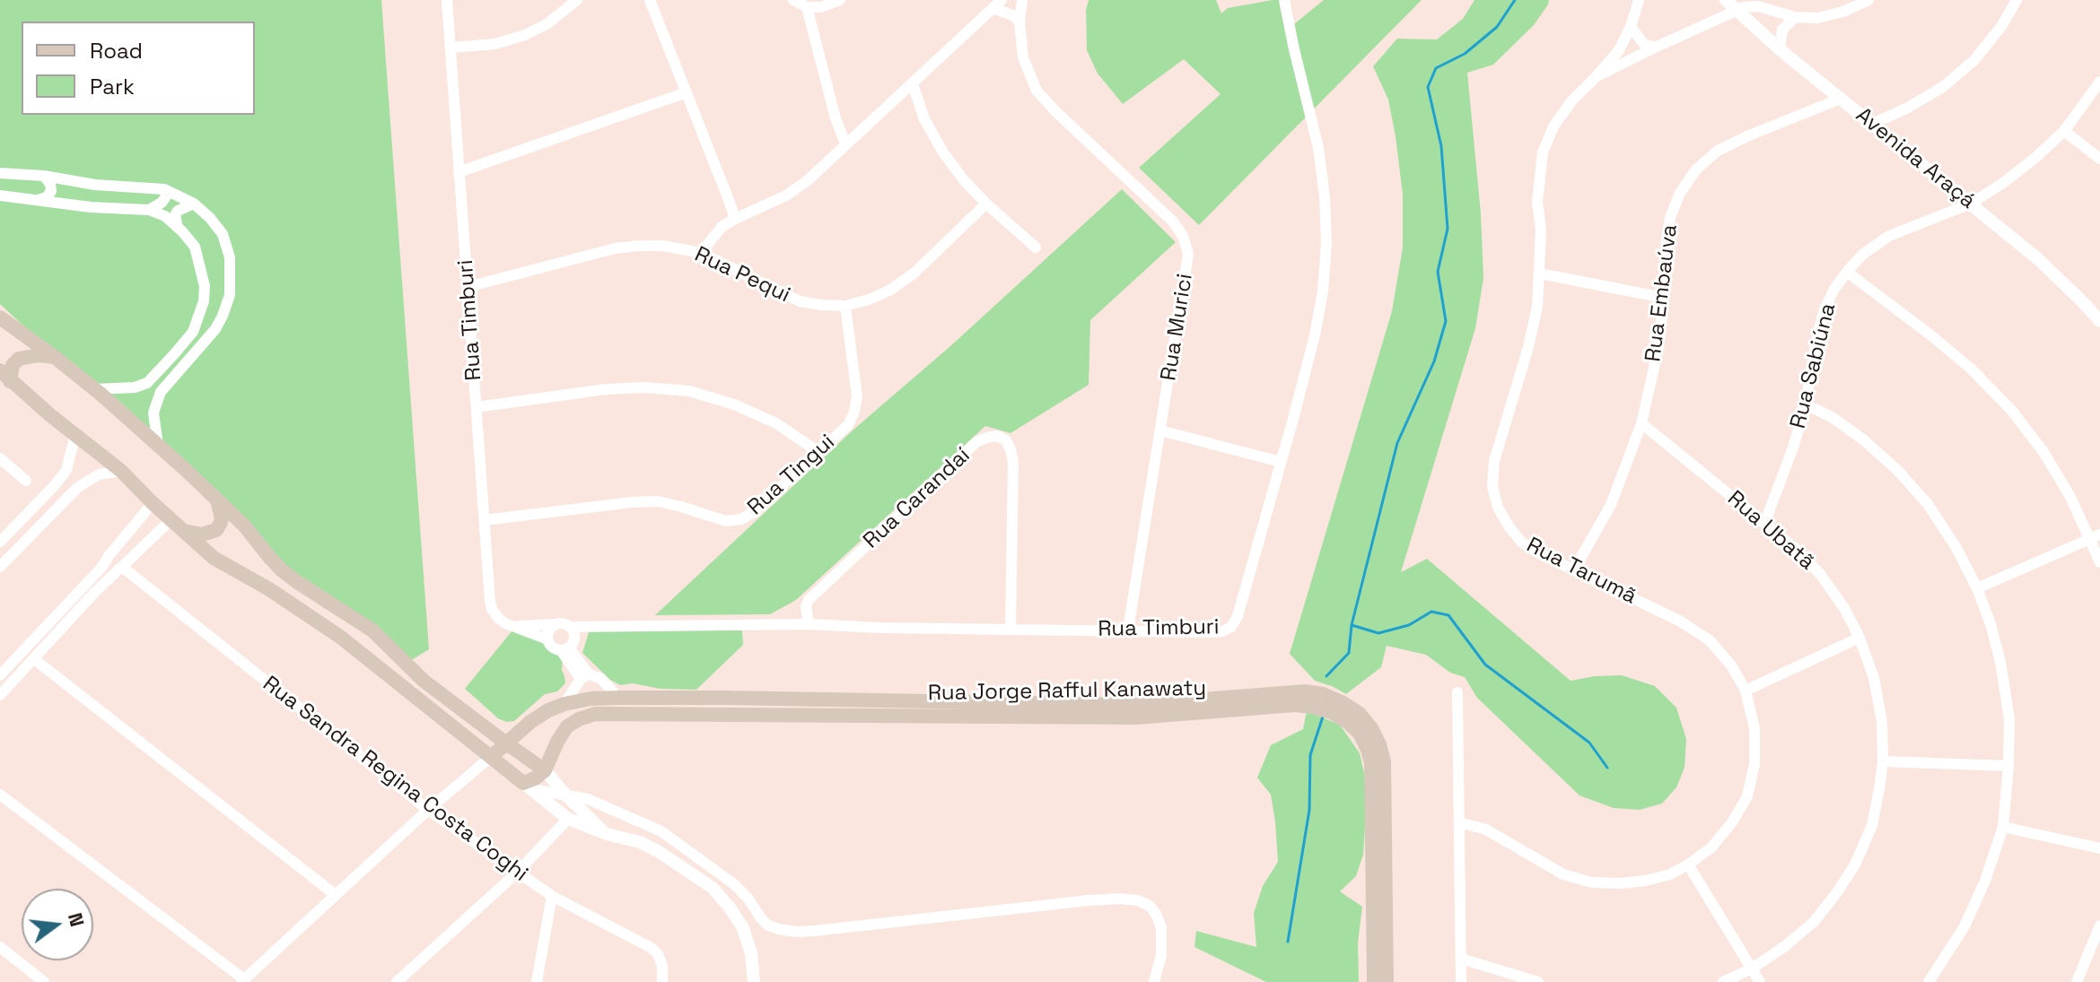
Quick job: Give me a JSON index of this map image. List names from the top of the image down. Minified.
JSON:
{"streets":{"main road":["Rua Jorge Rafful Kanawaty"],"street":["Avenida Araçá","Rua Pequi","Rua Embaúva","Rua Timburi","Rua Murici","Rua Sabiúna","Rua Tingui","Rua Carandaí","Rua Ubatã","Rua Tarumã","Rua Sandra Regina Costa Coghi"]},"crossings":[["Avenida Araçá","Rua Embaúva"],["Avenida Araçá","Rua Sabiúna"],["Rua Pequi","Rua Timburi"],["Rua Pequi","Rua Tingui"],["Rua Embaúva","Rua Ubatã"],["Rua Embaúva","Rua Tarumã"],["Rua Timburi","Rua Murici"],["Rua Timburi","Rua Tingui"],["Rua Timburi","Rua Carandaí"],["Rua Sabiúna","Rua Ubatã"]],"legend":["Road","Park"],"north":"right"}
